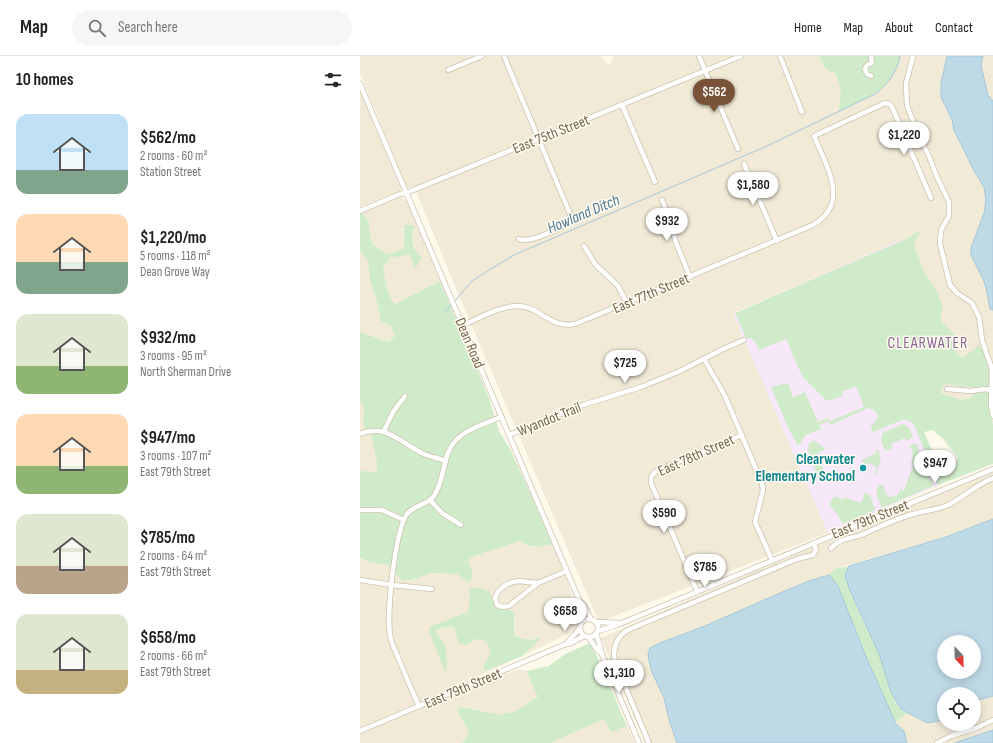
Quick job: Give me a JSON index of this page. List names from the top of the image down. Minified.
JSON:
{"streets":{"street":["East 75th Street","East 77th Street","Dean Road","Wyandot Trail","East 78th Street","East 79th Street"]},"crossings":[["East 75th Street","Dean Road"],["East 77th Street","Dean Road"],["Dean Road","Wyandot Trail"],["Dean Road","East 79th Street"],["East 78th Street","East 79th Street"]],"districts":["CLEARWATER"],"water":["Howland Ditch"],"places":["Clearwater Elementary School"],"north":"bottom right","page":{"header":"Map","search":"Search here","nav":["Home","Map","About","Contact"],"heading":"10 homes","price":["$562","$1,220","$1,580","$932","$725","$947","$590","$785","$658","$1,310"],"list":[{"name":"$562/mo","note":"2 rooms · 60 m² · Station Street"},{"name":"$1,220/mo","note":"5 rooms · 118 m² · Dean Grove Way"},{"name":"$932/mo","note":"3 rooms · 95 m² · North Sherman Drive"},{"name":"$947/mo","note":"3 rooms · 107 m² · East 79th Street"},{"name":"$785/mo","note":"2 rooms · 64 m² · East 79th Street"},{"name":"$658/mo","note":"2 rooms · 66 m² · East 79th Street"}]}}
